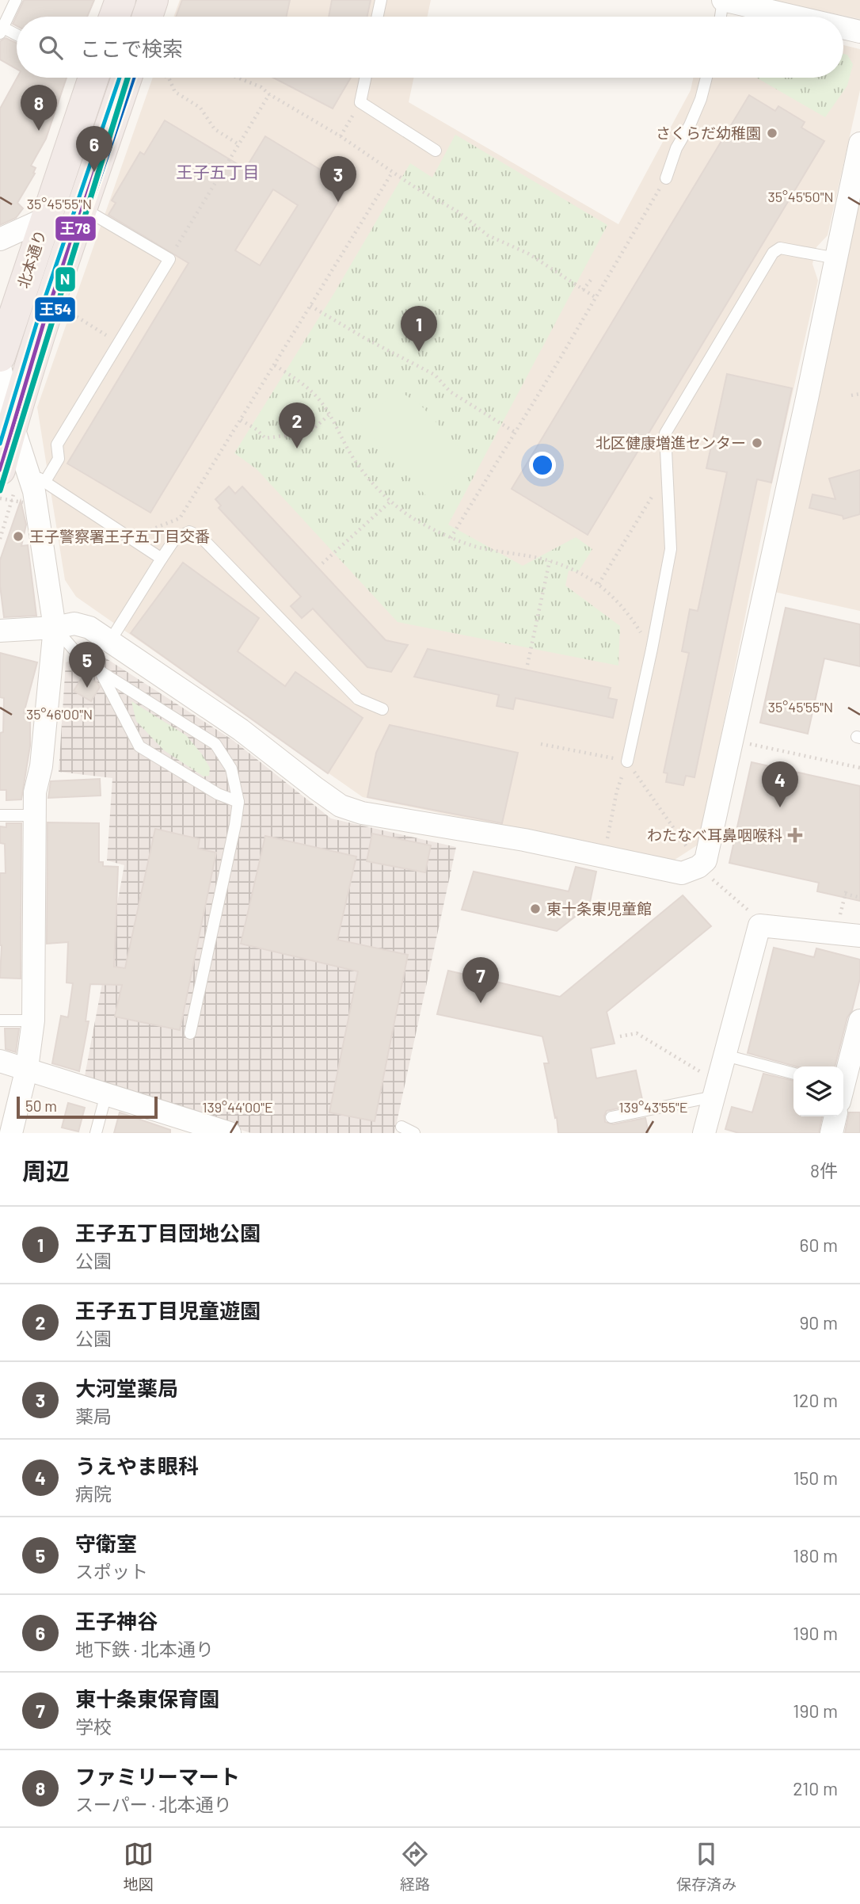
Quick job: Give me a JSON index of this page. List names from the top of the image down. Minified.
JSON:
{"streets":{"highway":["北本通り"]},"districts":["王子五丁目"],"places":{"other":["さくらだ幼稚園","北区健康増進センター","王子警察署王子五丁目交番","東十条東児童館"],"health":["わたなべ耳鼻咽喉科"]},"lines":["transit line N","transit line 王78","transit line 王54"],"scale_bar":"50 m","page":{"search":"ここで検索","pins":["8","6","3","1","2","5","4","7"],"scale":"50 m","heading":["周辺","8件"],"list":[{"mark":"1","name":"王子五丁目団地公園","note":"公園","value":"60 m"},{"mark":"2","name":"王子五丁目児童遊園","note":"公園","value":"90 m"},{"mark":"3","name":"大河堂薬局","note":"薬局","value":"120 m"},{"mark":"4","name":"うえやま眼科","note":"病院","value":"150 m"},{"mark":"5","name":"守衛室","note":"スポット","value":"180 m"},{"mark":"6","name":"王子神谷","note":"地下鉄 · 北本通り","value":"190 m"},{"mark":"7","name":"東十条東保育園","note":"学校","value":"190 m"},{"mark":"8","name":"ファミリーマート","note":"スーパー · 北本通り","value":"210 m"}],"nav":["地図","経路","保存済み"]},"coordinates":["35°45'50\"N","35°45'55\"N","35°46'00\"N","139°44'00\"E","139°43'55\"E"]}
